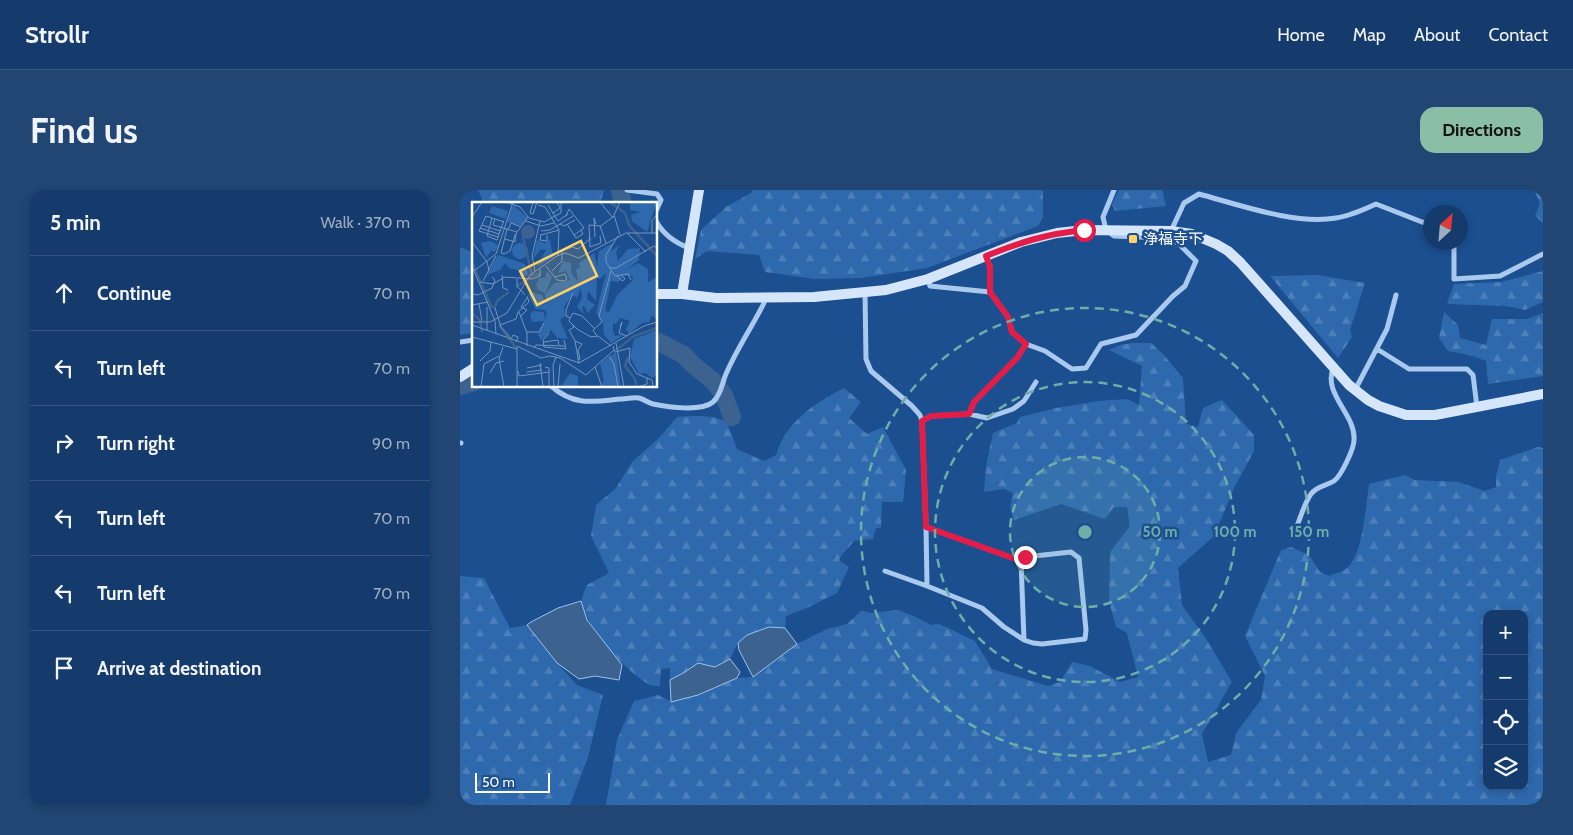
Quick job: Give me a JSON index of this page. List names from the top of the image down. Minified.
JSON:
{"places":{"transit":["浄福寺下"]},"scale_bar":"50 m","north":"top right","page":{"header":"Strollr","nav":["Home","Map","About","Contact"],"buttons":"Directions","title":"Find us","heading":["5 min","Walk · 370 m"],"list":[["Continue","70 m"],["Turn left","70 m"],["Turn right","90 m"],["Turn left","70 m"],["Turn left","70 m"],"Arrive at destination"],"map_buttons":["+","−"],"scale":"50 m"},"rings":["50 m","100 m","150 m"]}
